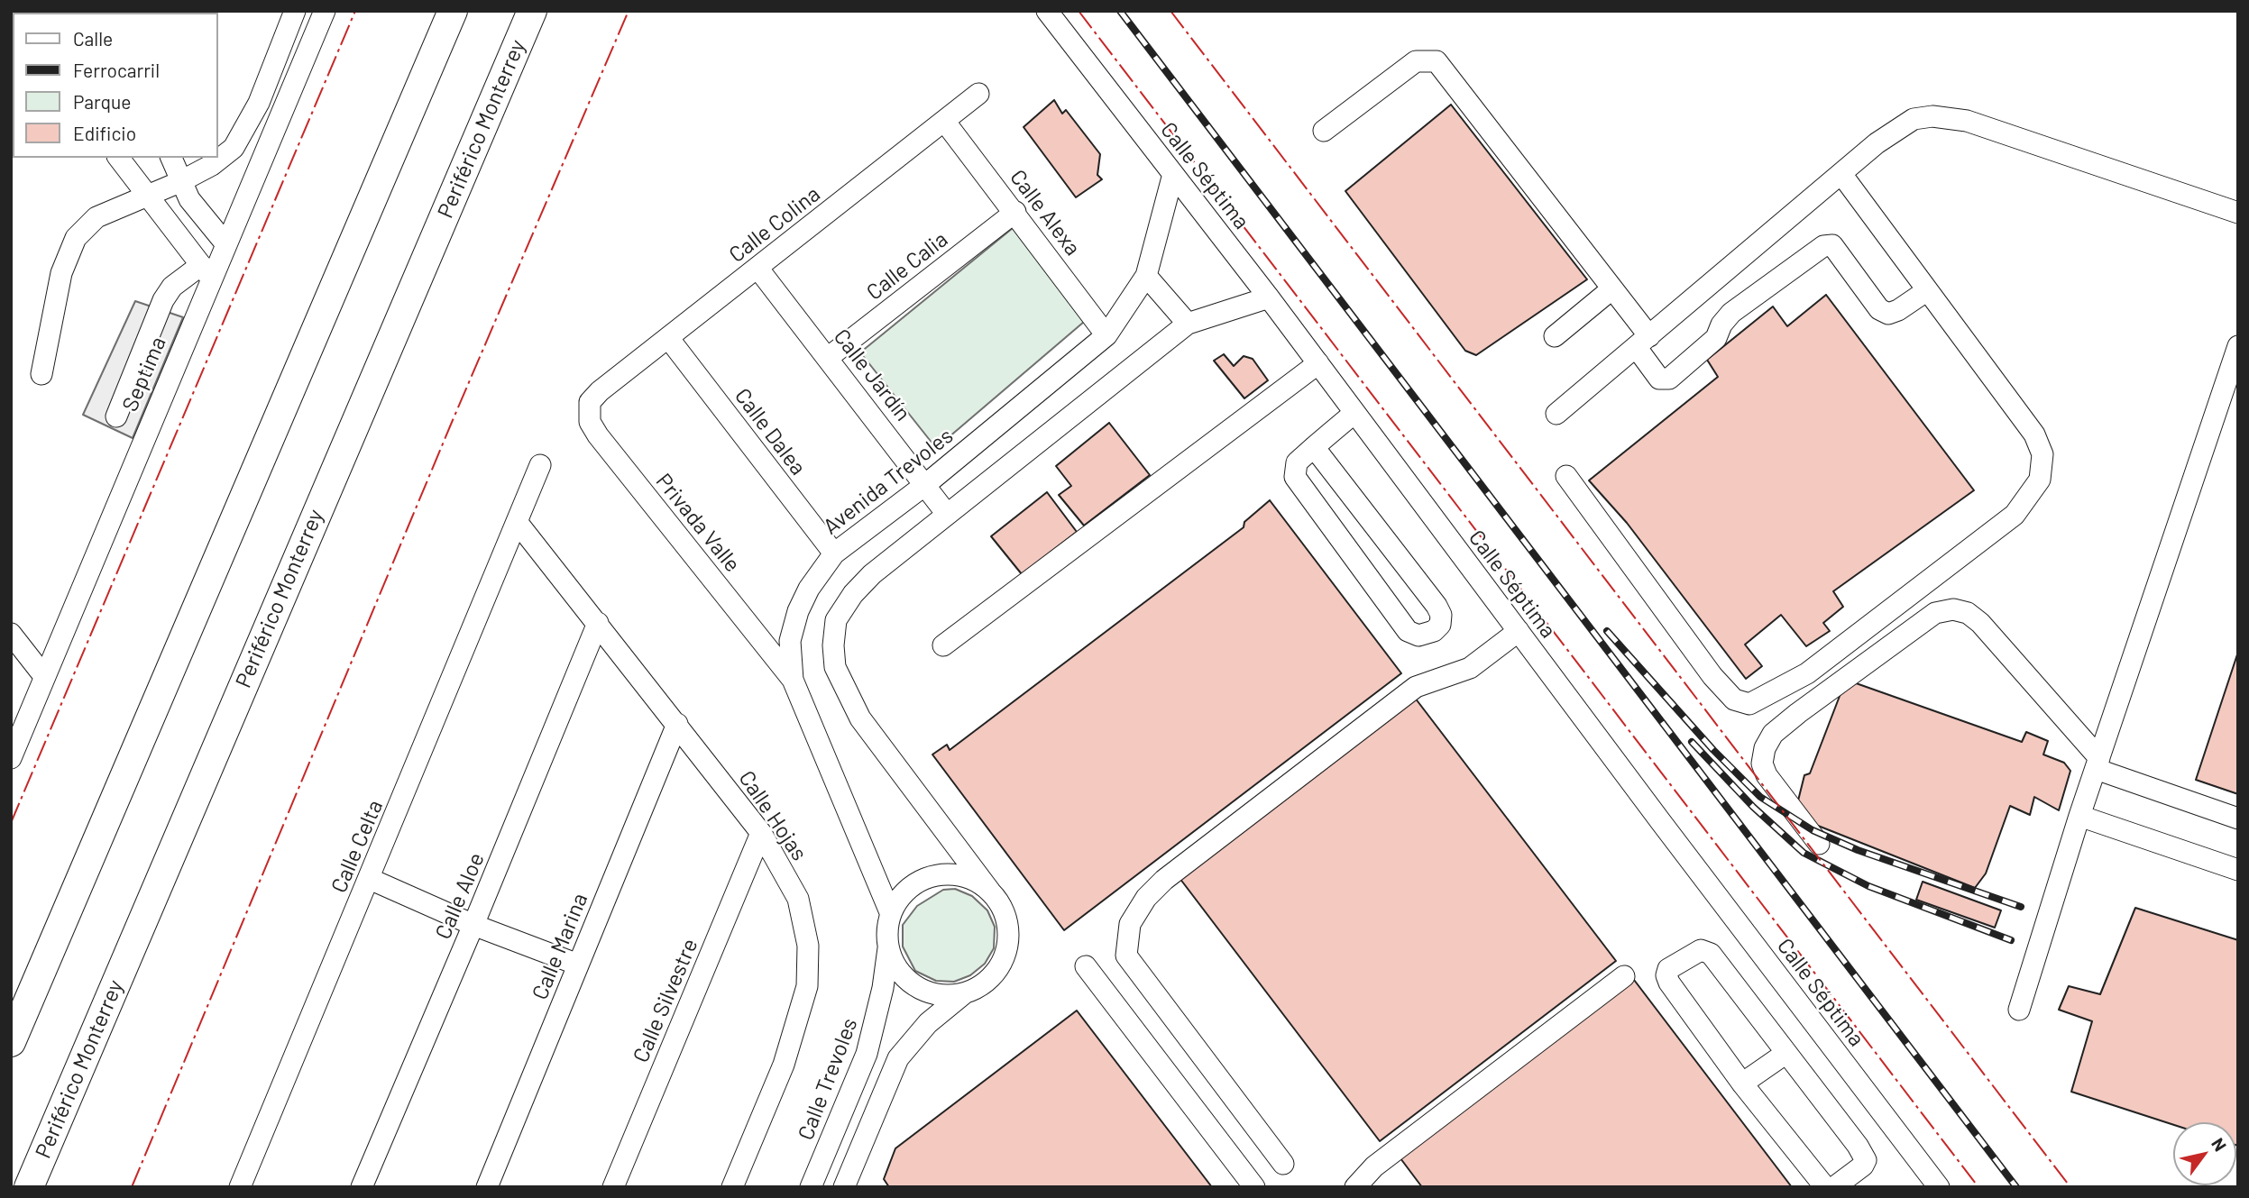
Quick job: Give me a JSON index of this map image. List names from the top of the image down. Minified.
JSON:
{"streets":{"highway":["Periférico Monterrey"],"street":["Calle Séptima","Calle Alexa","Calle Colina","Calle Calia","Septima","Calle Jardín","Calle Dalea","Avenida Trevoles","Privada Valle","Calle Hojas","Calle Celta","Calle Aloe","Calle Marina","Calle Silvestre","Calle Trevoles"]},"crossings":[["Calle Séptima","Avenida Trevoles"],["Calle Alexa","Calle Colina"],["Calle Alexa","Calle Calia"],["Calle Alexa","Avenida Trevoles"],["Calle Colina","Calle Jardín"],["Calle Colina","Calle Dalea"],["Calle Colina","Privada Valle"],["Calle Calia","Calle Jardín"],["Calle Jardín","Avenida Trevoles"],["Calle Dalea","Avenida Trevoles"],["Avenida Trevoles","Privada Valle"],["Avenida Trevoles","Calle Trevoles"],["Calle Hojas","Calle Celta"],["Calle Hojas","Calle Aloe"],["Calle Hojas","Calle Marina"],["Calle Hojas","Calle Silvestre"]],"legend":["Calle","Ferrocarril","Parque","Edificio"],"north":"top right"}
